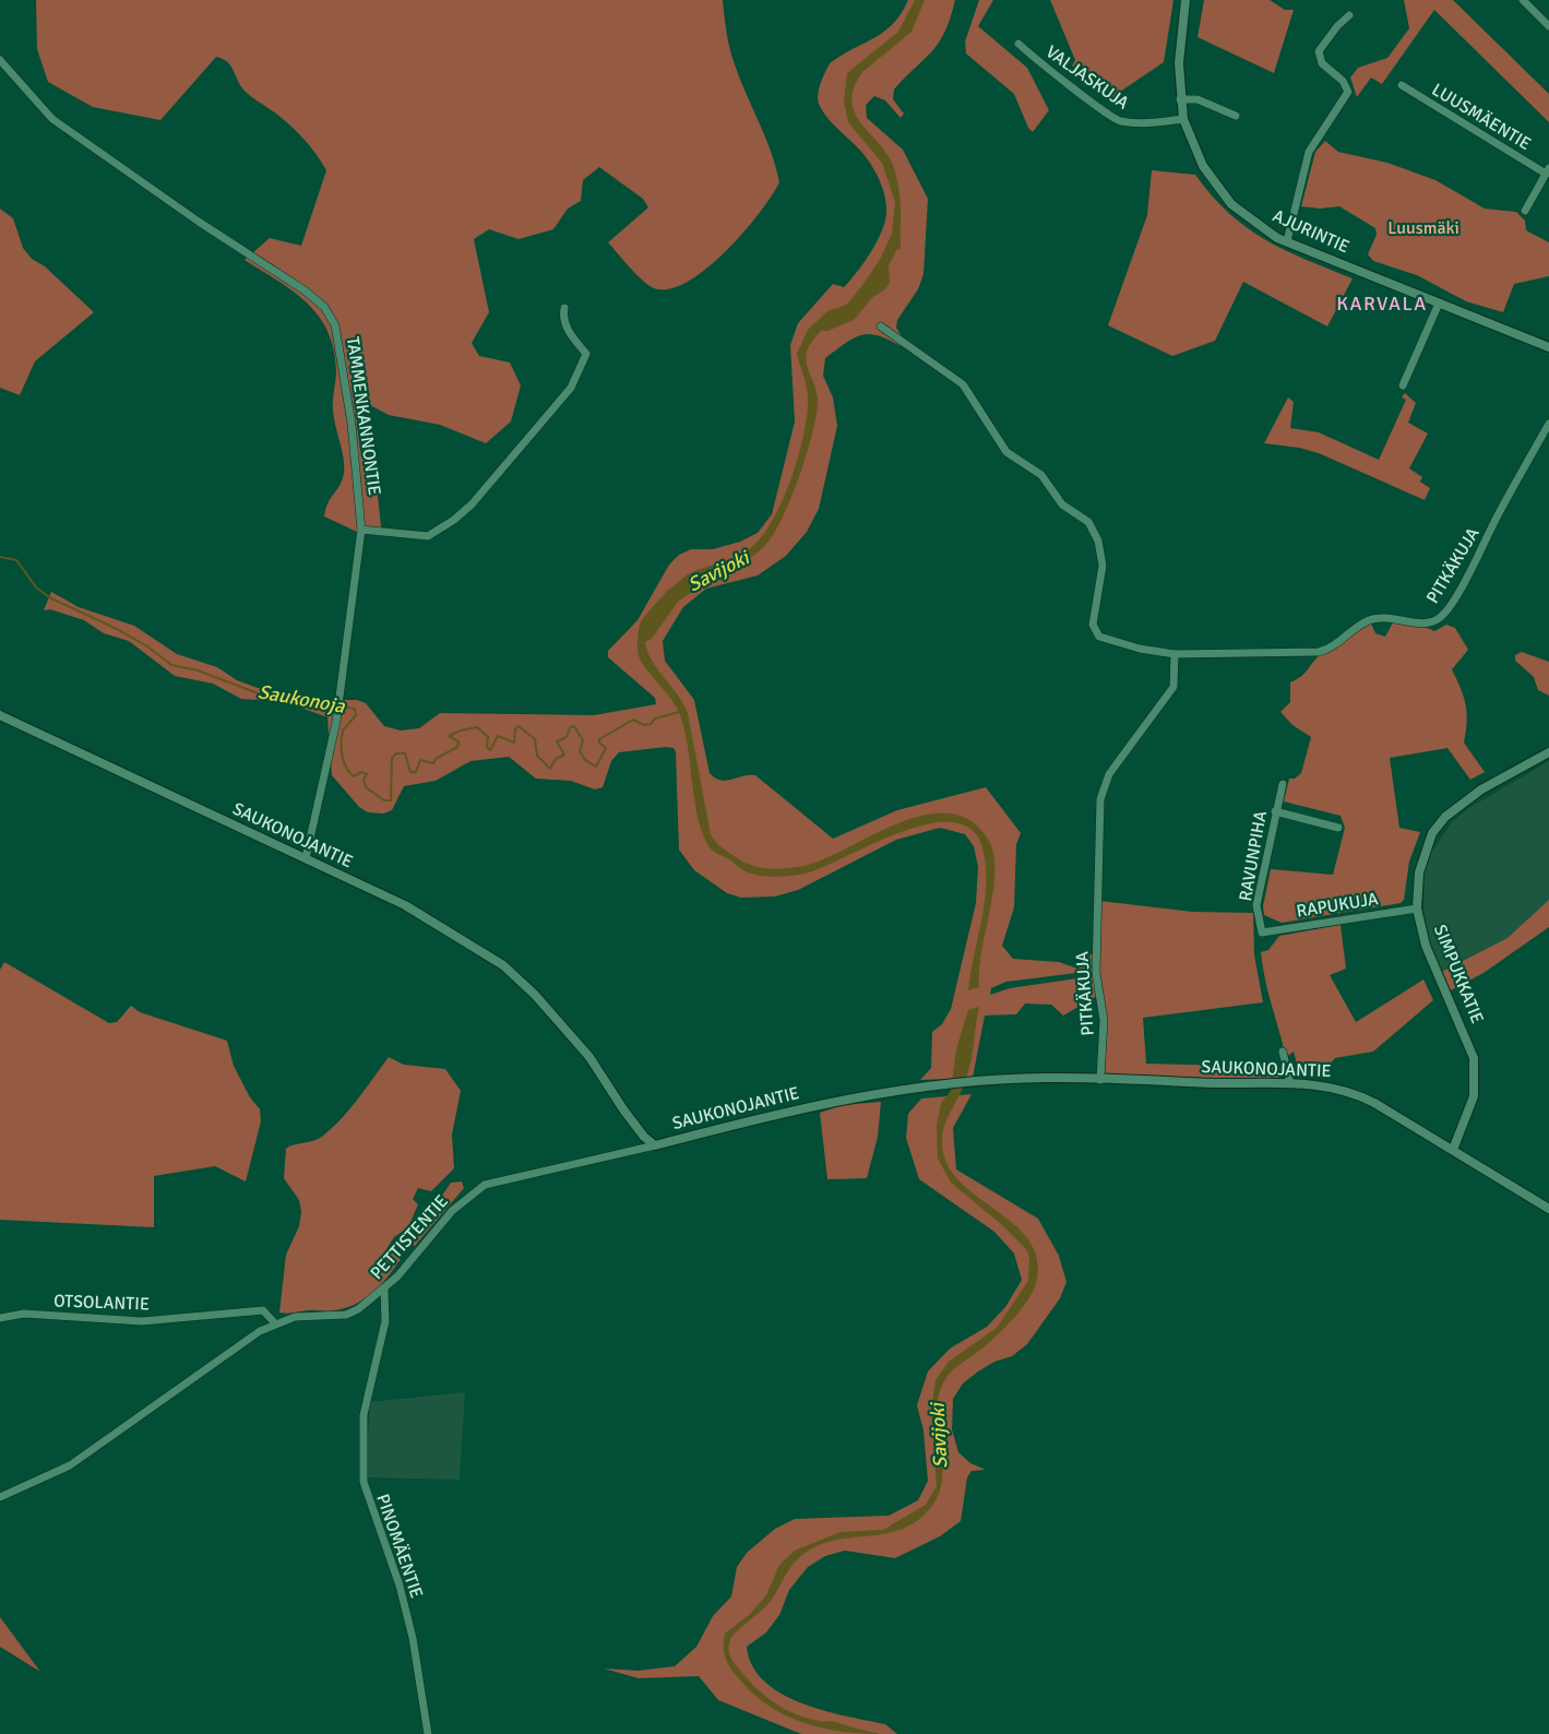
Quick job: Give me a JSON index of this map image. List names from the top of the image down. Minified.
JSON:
{"streets":{"street":["VALJASKUJA","LUUSMÄENTIE","AJURINTIE","TAMMENKANNONTIE","PITKÄKUJA","SAUKONOJANTIE","RAVUNPIHA","RAPUKUJA","SIMPUKKATIE","PETTISTENTIE","OTSOLANTIE","PINOMÄENTIE"]},"crossings":[["VALJASKUJA","AJURINTIE"],["TAMMENKANNONTIE","SAUKONOJANTIE"],["PITKÄKUJA","SAUKONOJANTIE"],["SAUKONOJANTIE","SIMPUKKATIE"],["SAUKONOJANTIE","PETTISTENTIE"],["RAVUNPIHA","RAPUKUJA"],["RAPUKUJA","SIMPUKKATIE"],["PETTISTENTIE","OTSOLANTIE"],["PETTISTENTIE","PINOMÄENTIE"]],"districts":["KARVALA"],"water":["Savijoki","Saukonoja"],"parks":["Luusmäki"]}
